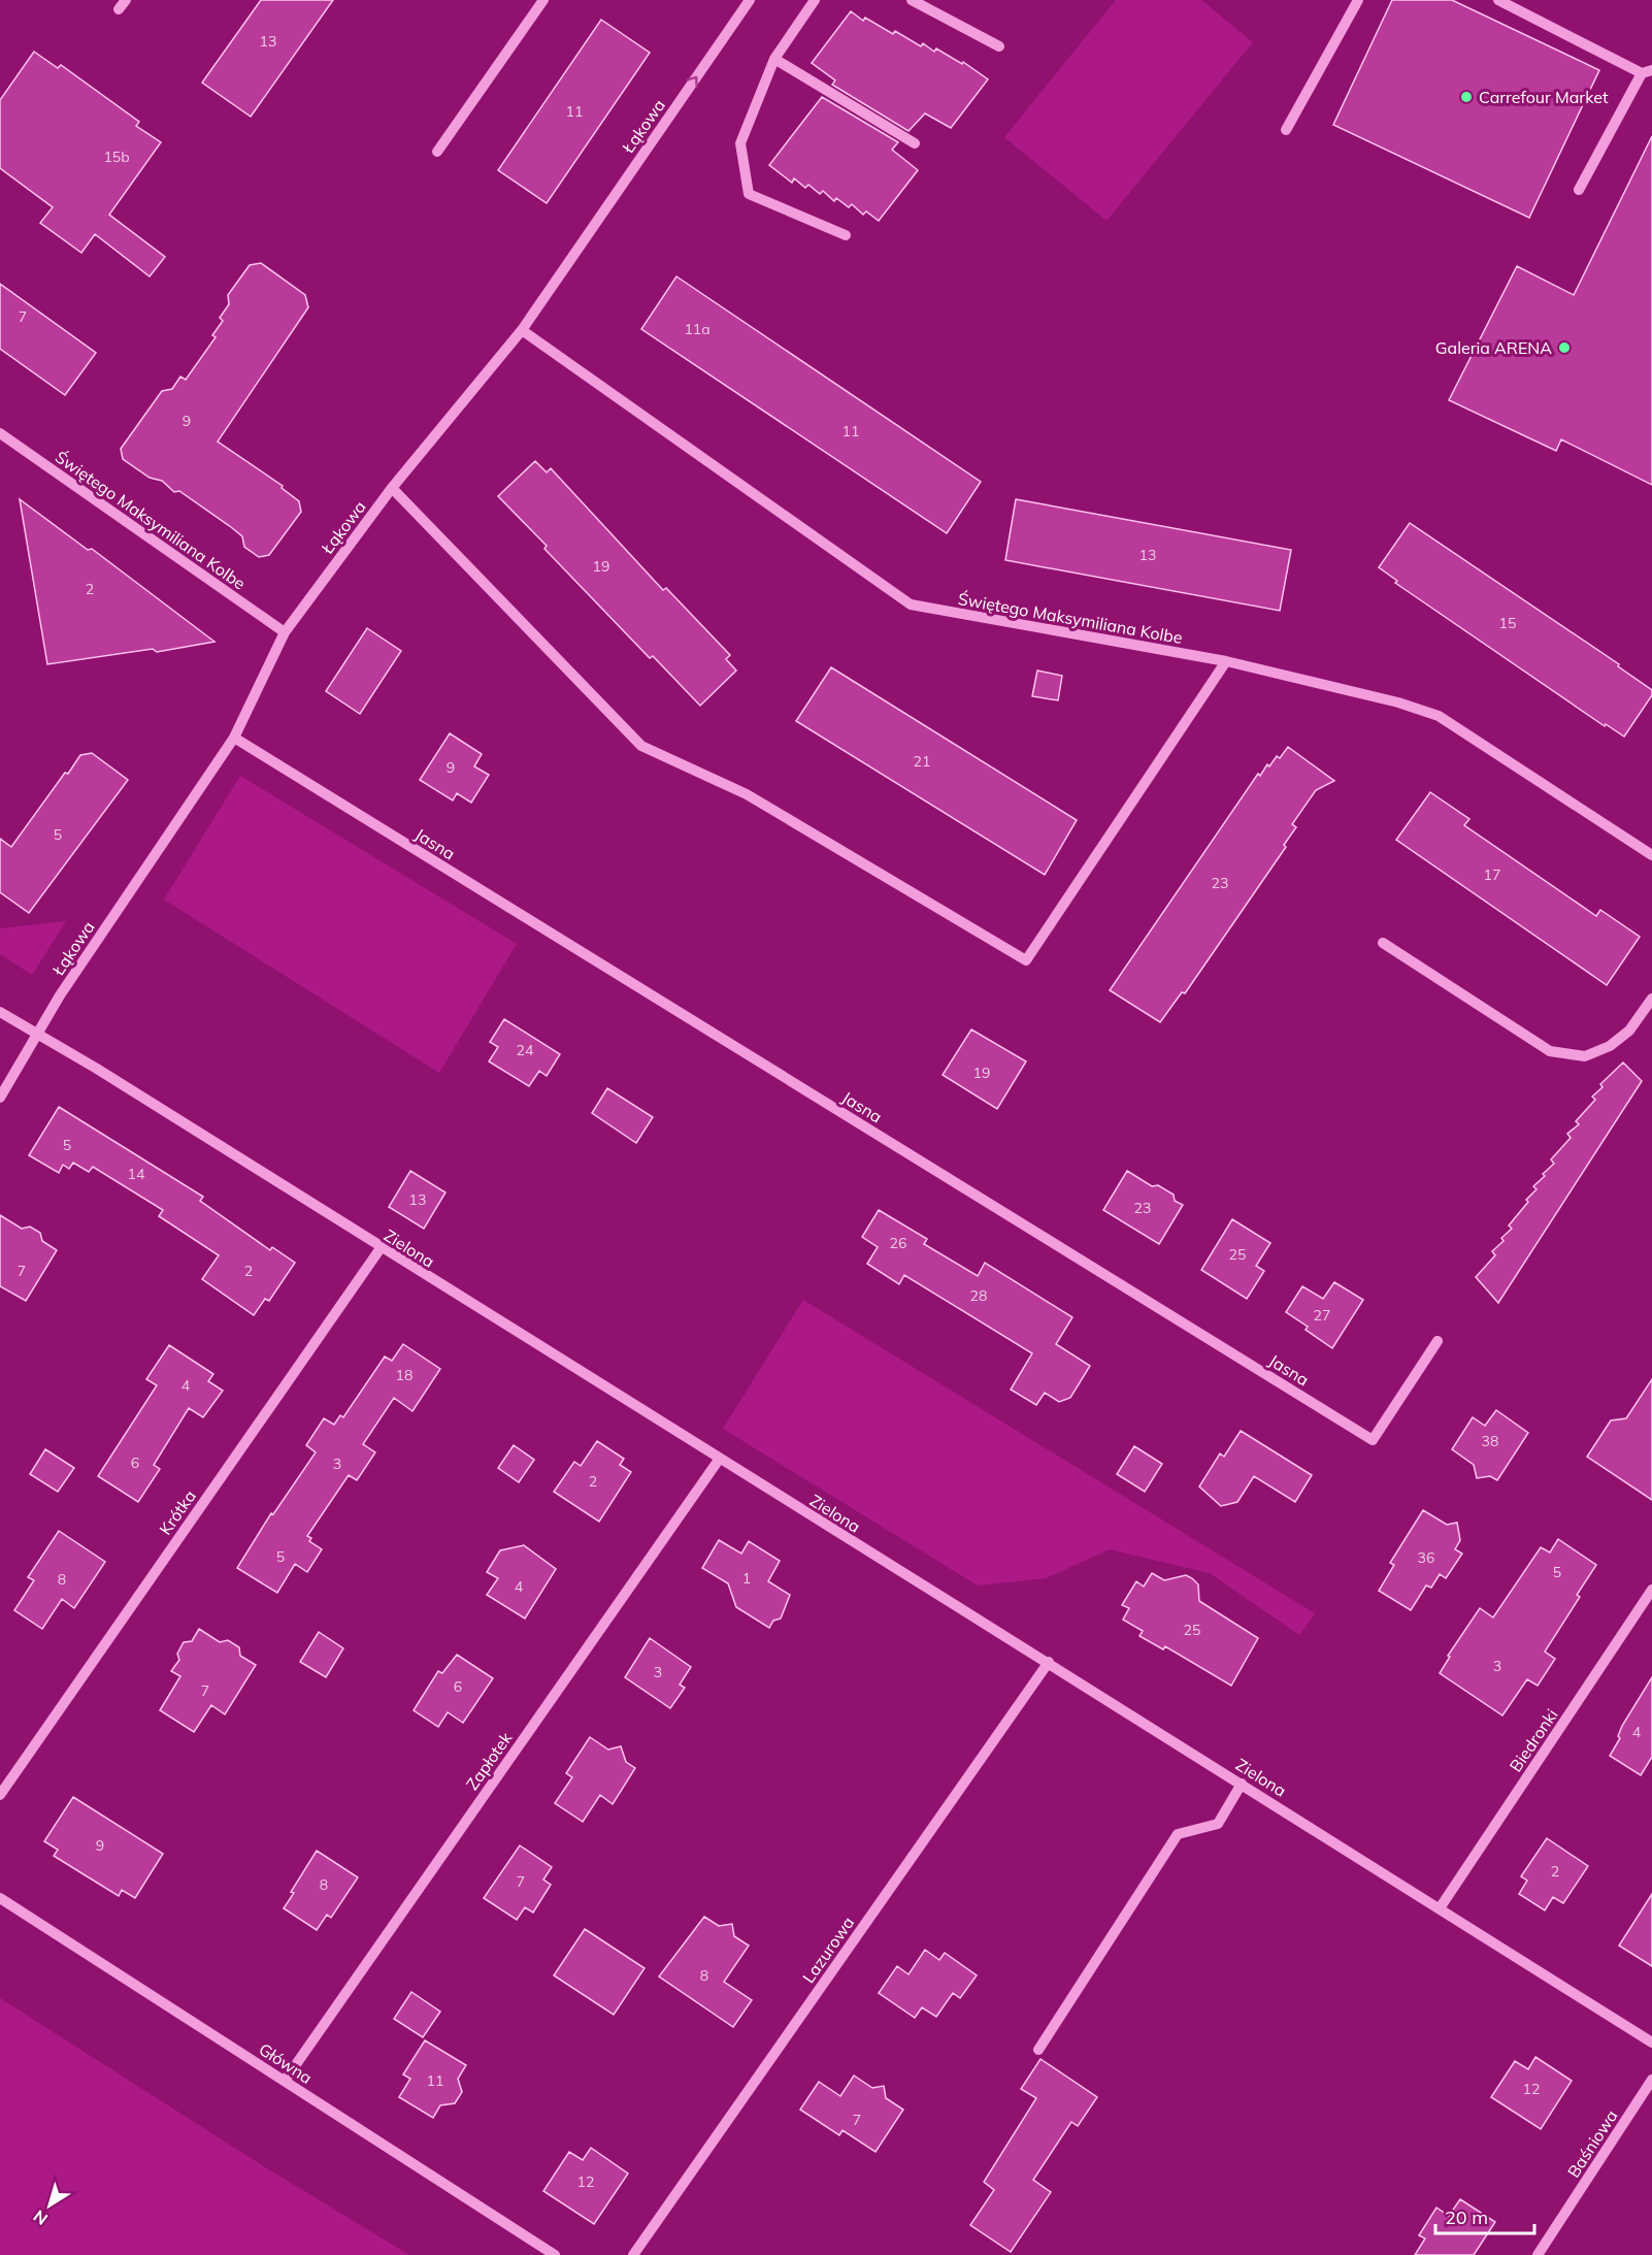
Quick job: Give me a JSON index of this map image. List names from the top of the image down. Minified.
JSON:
{"streets":{"street":["Łąkowa","Świętego Maksymiliana Kolbe","Jasna","Zielona","Krótka","Biedronki","Zapłotek","Lazurowa","Główna","Baśniowa"]},"crossings":[["Łąkowa","Świętego Maksymiliana Kolbe"],["Łąkowa","Jasna"],["Łąkowa","Zielona"],["Zielona","Krótka"],["Zielona","Biedronki"],["Zielona","Zapłotek"],["Zielona","Lazurowa"],["Zapłotek","Główna"]],"places":["Carrefour Market","Galeria ARENA"],"house_numbers":["13","11","15b","7","11a","9","11","13","19","2","15","21","9","5","17","23","24","19","5","14","13","23","26","25","7","2","28","27","18","4","38","6","3","2","5","36","5","1","8","4","25","3","3","6","7","4","9","2","7","8","8","11","12","7","12"],"scale_bar":"20 m","north":"bottom left"}
